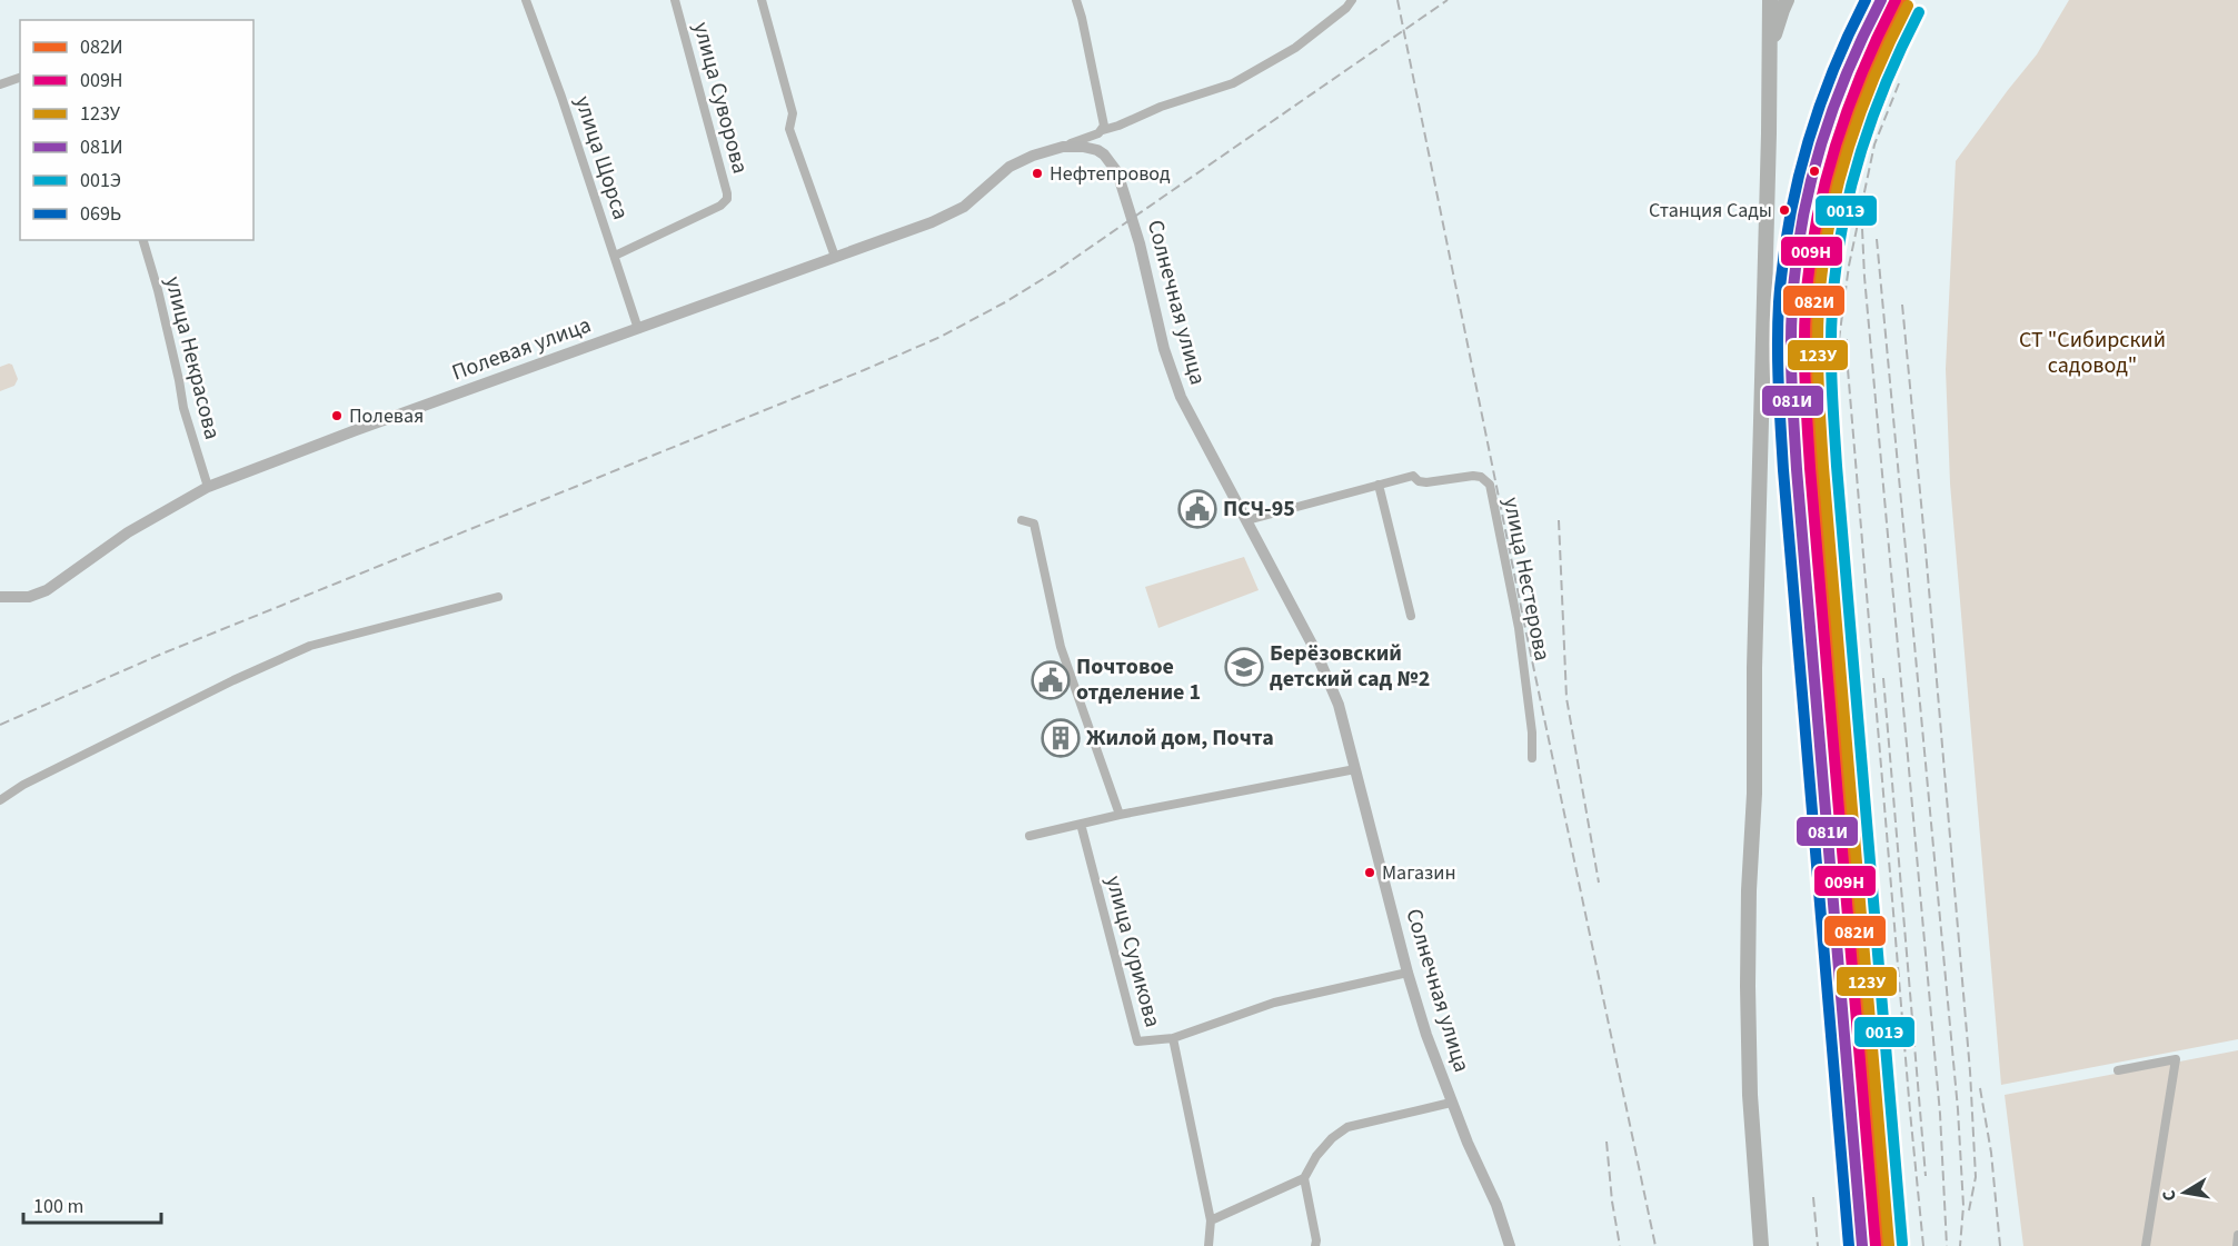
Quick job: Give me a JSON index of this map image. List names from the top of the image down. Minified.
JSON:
{"streets":{"street":["улица Суворова","улица Щорса","Солнечная улица","Полевая улица","улица Некрасова","улица Нестерова","улица Сурикова"]},"crossings":[["улица Суворова","улица Щорса"],["улица Щорса","Полевая улица"],["Солнечная улица","Полевая улица"],["Солнечная улица","улица Нестерова"],["Полевая улица","улица Некрасова"]],"parks":["СТ \"Сибирский садовод\""],"places":{"other":["Нефтепровод","Станция Сады","Полевая","Магазин"],"public building":["ПСЧ-95","Почтовое отделение 1"],"school or university":["Берёзовский детский сад №2"],"building":["Жилой дом, Почта"]},"lines":["transit line 082И","transit line 009Н","transit line 081И","transit line 069Ь","transit line 123У","transit line 001Э"],"legend":["082И","009Н","123У","081И","001Э","069Ь"],"scale_bar":"100 m","north":"left"}
